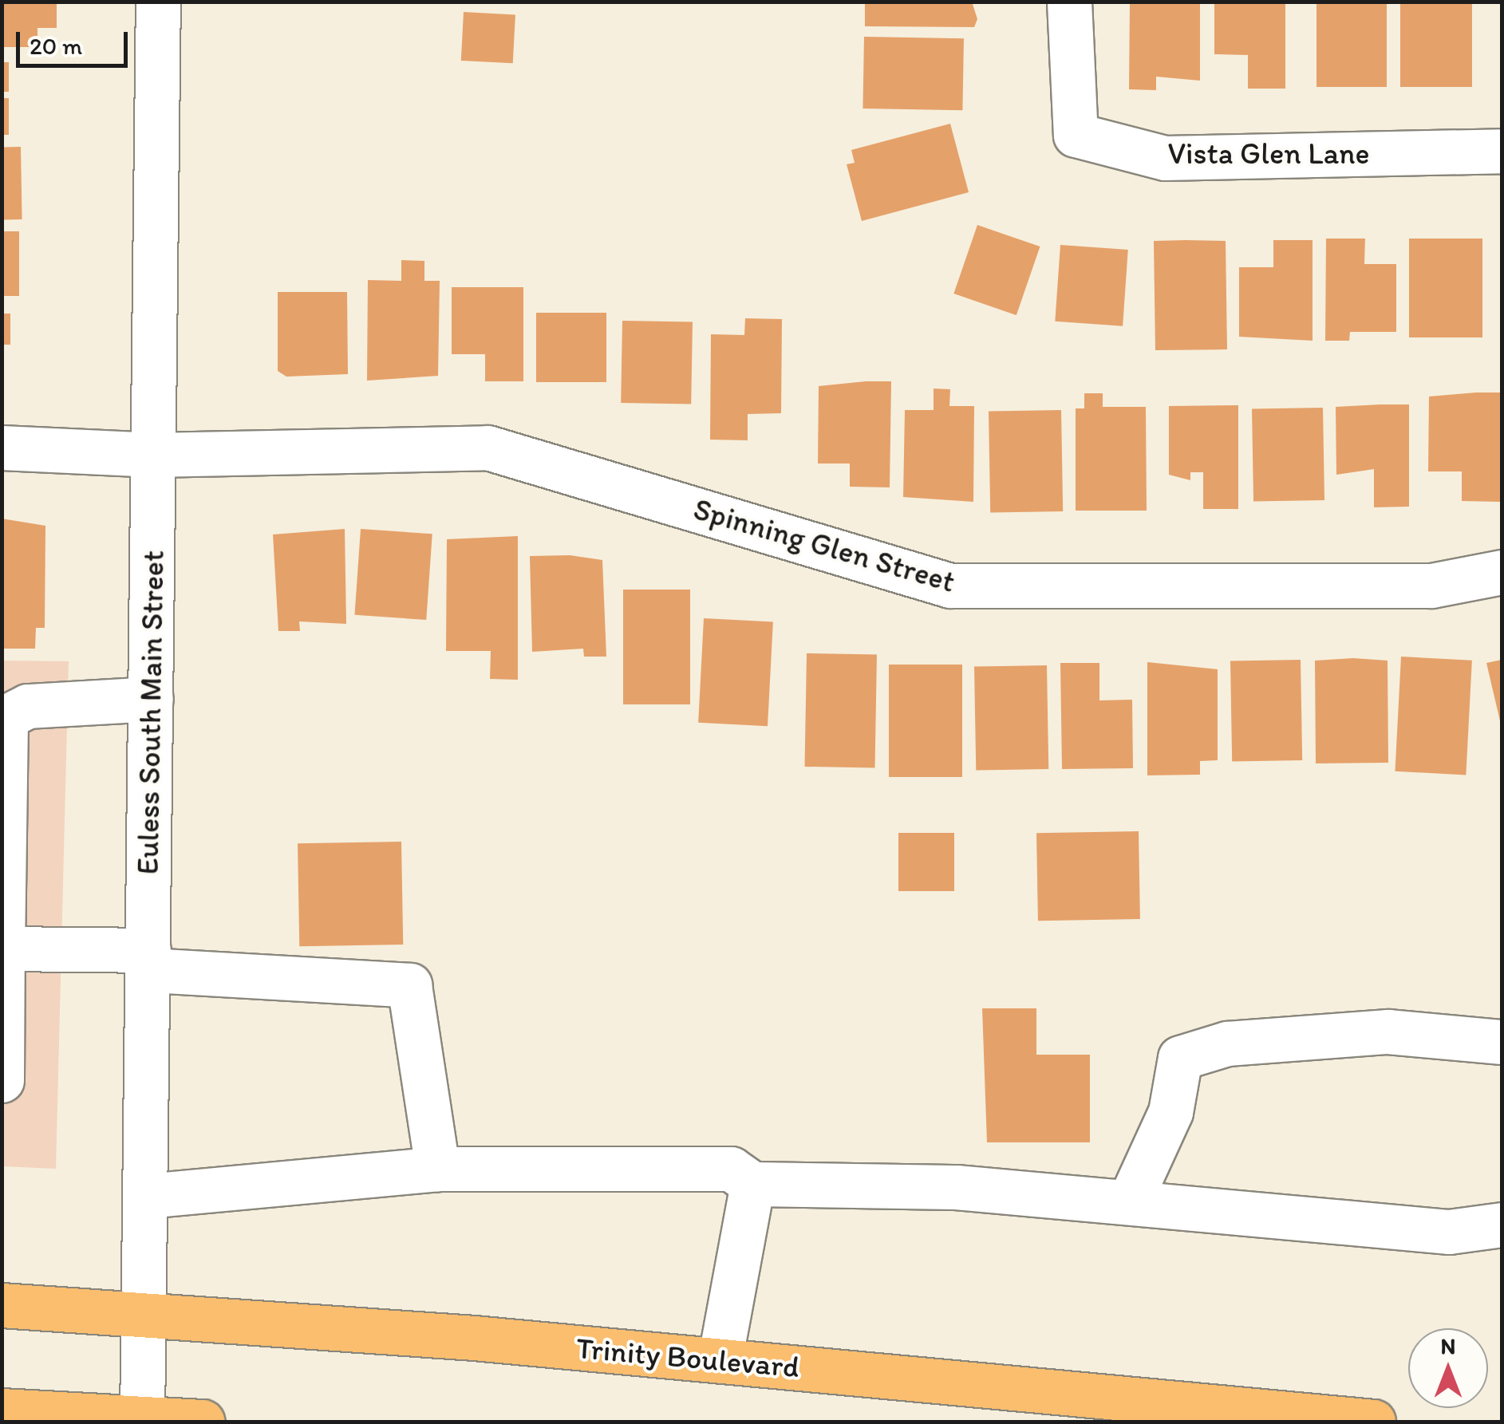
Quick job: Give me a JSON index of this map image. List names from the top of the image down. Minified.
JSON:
{"streets":{"main road":["Trinity Boulevard"],"street":["Vista Glen Lane","Spinning Glen Street","Euless South Main Street"]},"crossings":[["Spinning Glen Street","Euless South Main Street"],["Euless South Main Street","Trinity Boulevard"]],"scale_bar":"20 m","north":"top"}
